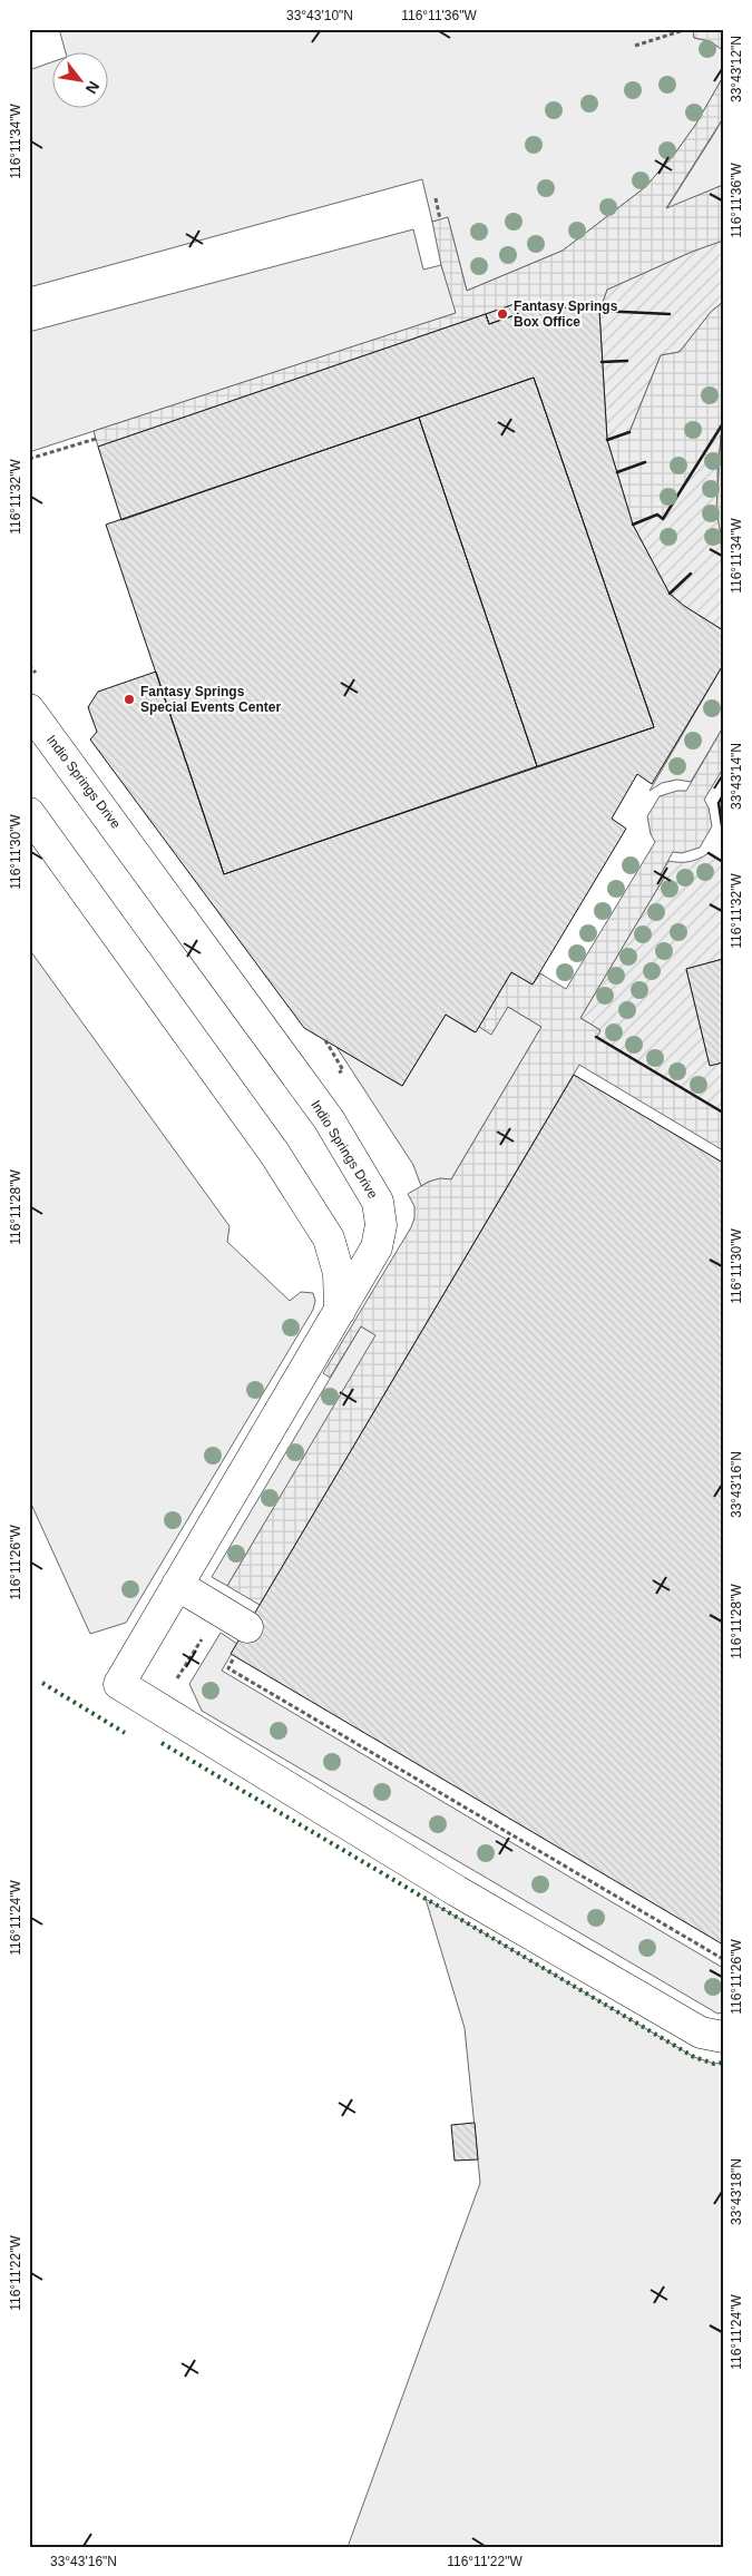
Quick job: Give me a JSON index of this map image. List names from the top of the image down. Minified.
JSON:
{"streets":{"lane":["Indio Springs Drive"]},"places":["Fantasy Springs Box Office","Fantasy Springs Special Events Center"],"north":"bottom right","coordinates":["33°43'10\"N","116°11'36\"W","33°43'12\"N","116°11'34\"W","116°11'32\"W","33°43'14\"N","116°11'30\"W","116°11'28\"W","33°43'16\"N","116°11'26\"W","116°11'24\"W","33°43'18\"N","116°11'22\"W"]}
